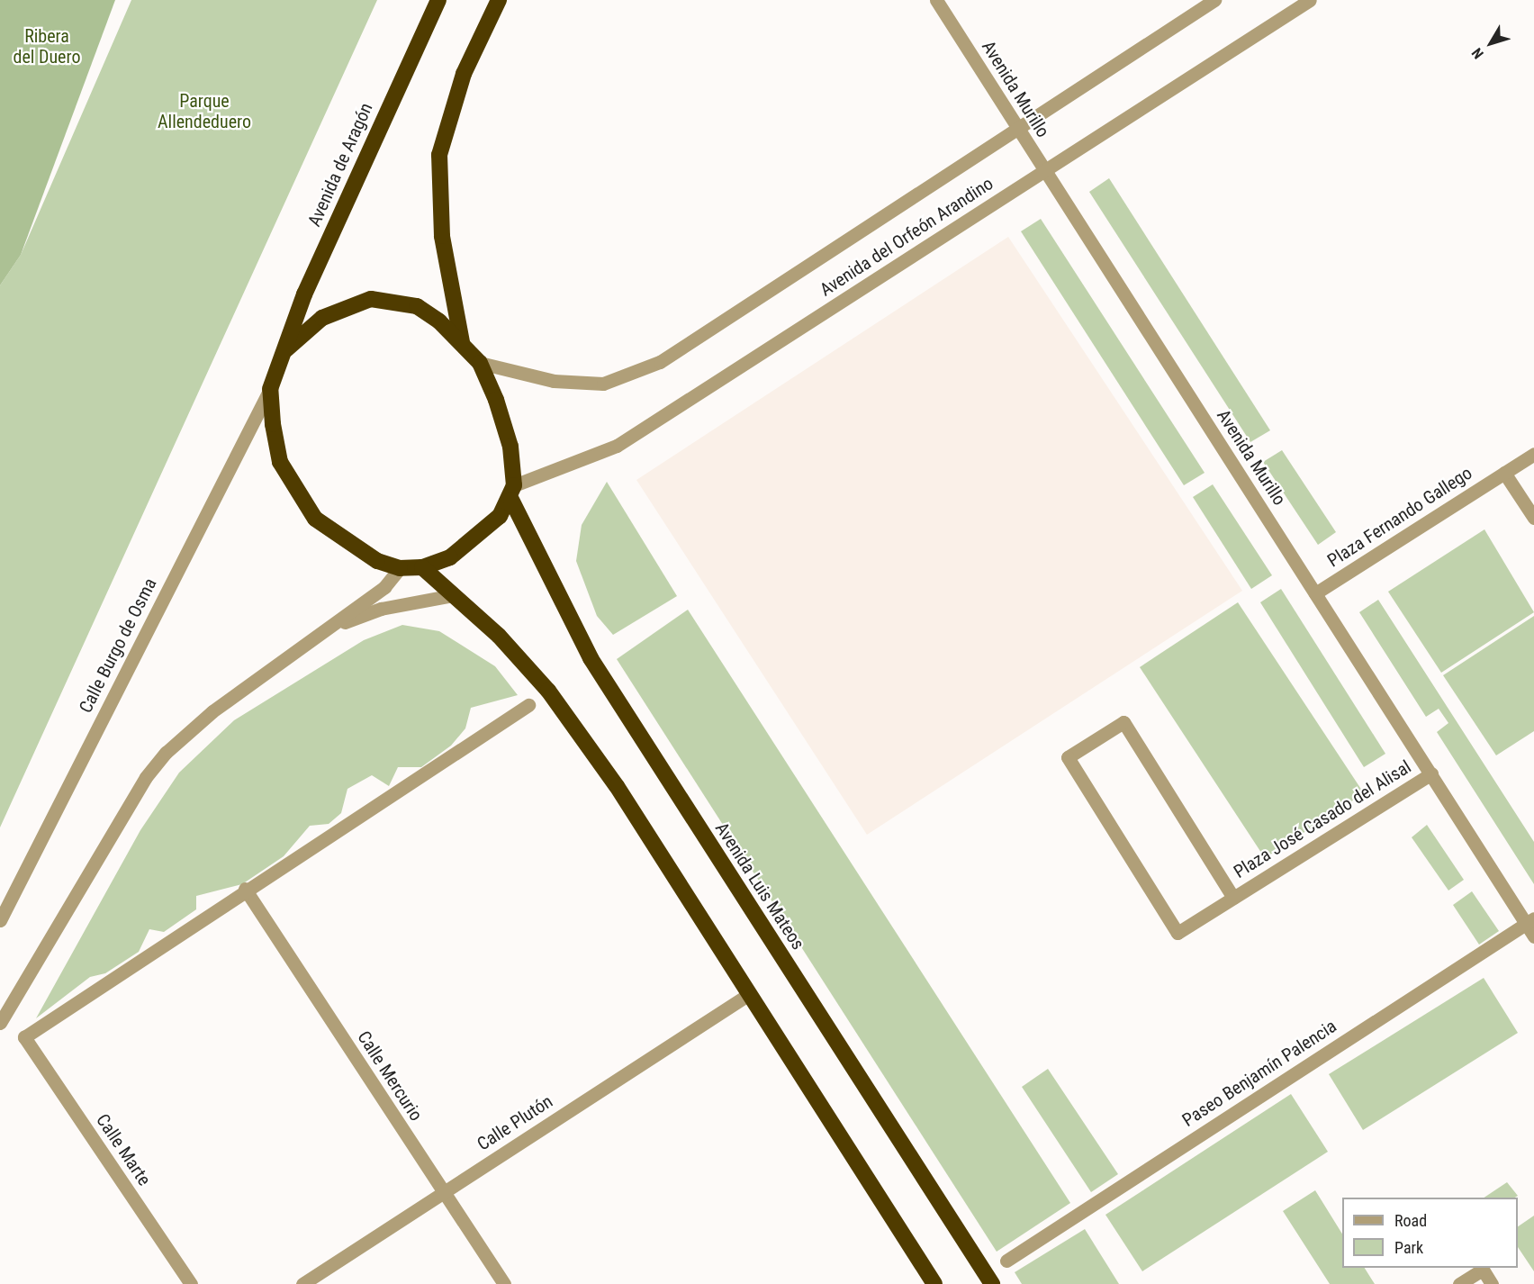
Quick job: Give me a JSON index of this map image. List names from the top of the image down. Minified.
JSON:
{"streets":{"highway":["Avenida de Aragón","Avenida Luis Mateos"],"street":["Avenida Murillo","Avenida del Orfeón Arandino","Plaza Fernando Gallego","Calle Burgo de Osma","Plaza José Casado del Alisal","Paseo Benjamín Palencia","Calle Mercurio","Calle Plutón","Calle Marte"]},"crossings":[["Avenida Murillo","Avenida del Orfeón Arandino"],["Avenida Murillo","Plaza Fernando Gallego"],["Avenida Murillo","Plaza José Casado del Alisal"],["Avenida Murillo","Paseo Benjamín Palencia"],["Avenida de Aragón","Calle Burgo de Osma"],["Avenida del Orfeón Arandino","Avenida Luis Mateos"],["Calle Mercurio","Calle Plutón"],["Calle Mercurio","Calle Marte"]],"parks":["Ribera del Duero","Parque Allendeduero"],"legend":["Road","Park"],"north":"bottom left"}
